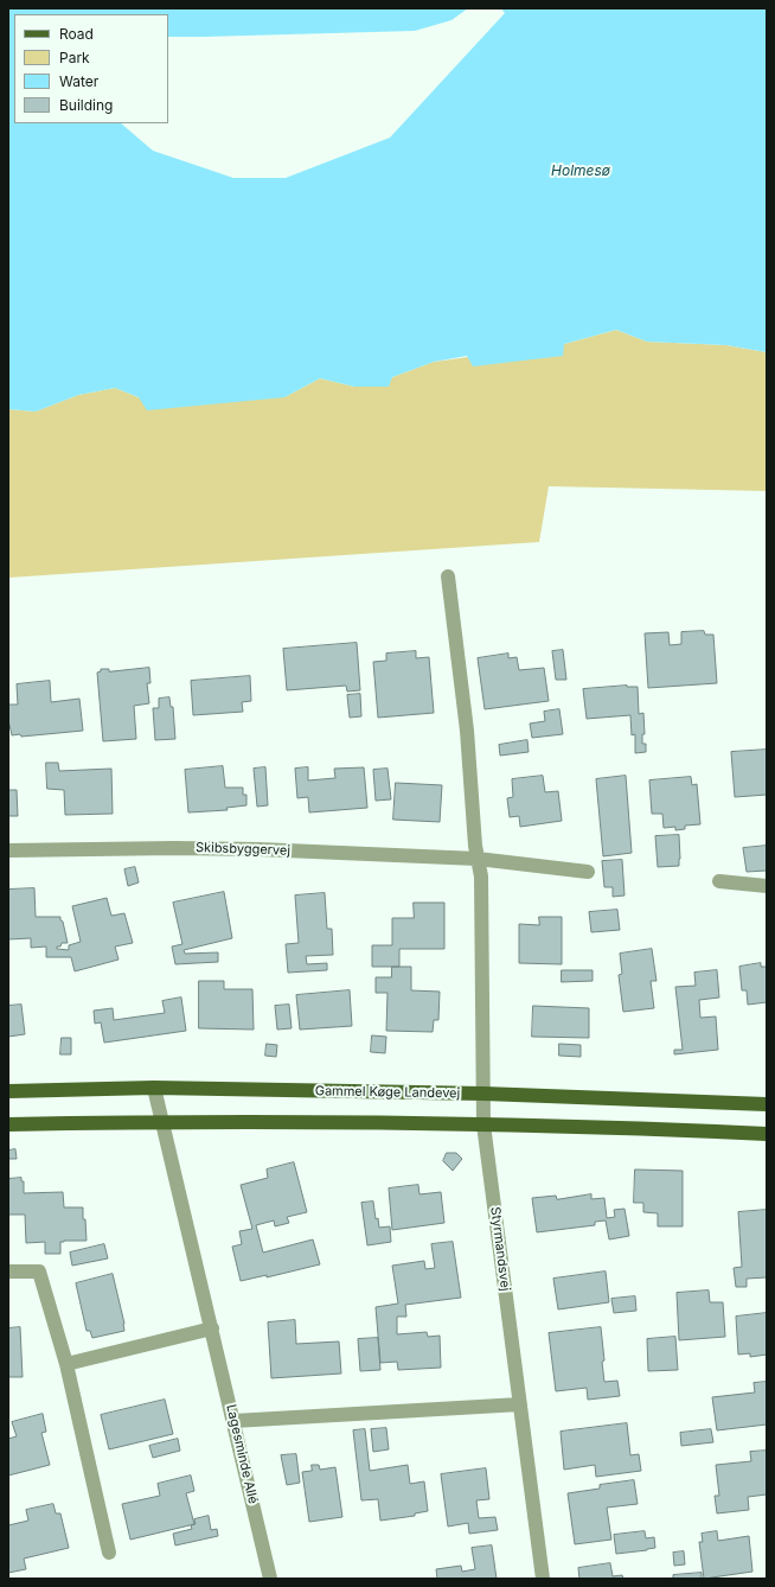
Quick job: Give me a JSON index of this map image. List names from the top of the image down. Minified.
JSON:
{"streets":{"main road":["Gammel Køge Landevej"],"street":["Skibsbyggervej","Styrmandsvej","Lagesminde Allé"]},"crossings":[["Gammel Køge Landevej","Styrmandsvej"],["Gammel Køge Landevej","Lagesminde Allé"]],"water":["Holmesø"],"legend":["Road","Park","Water","Building"]}
